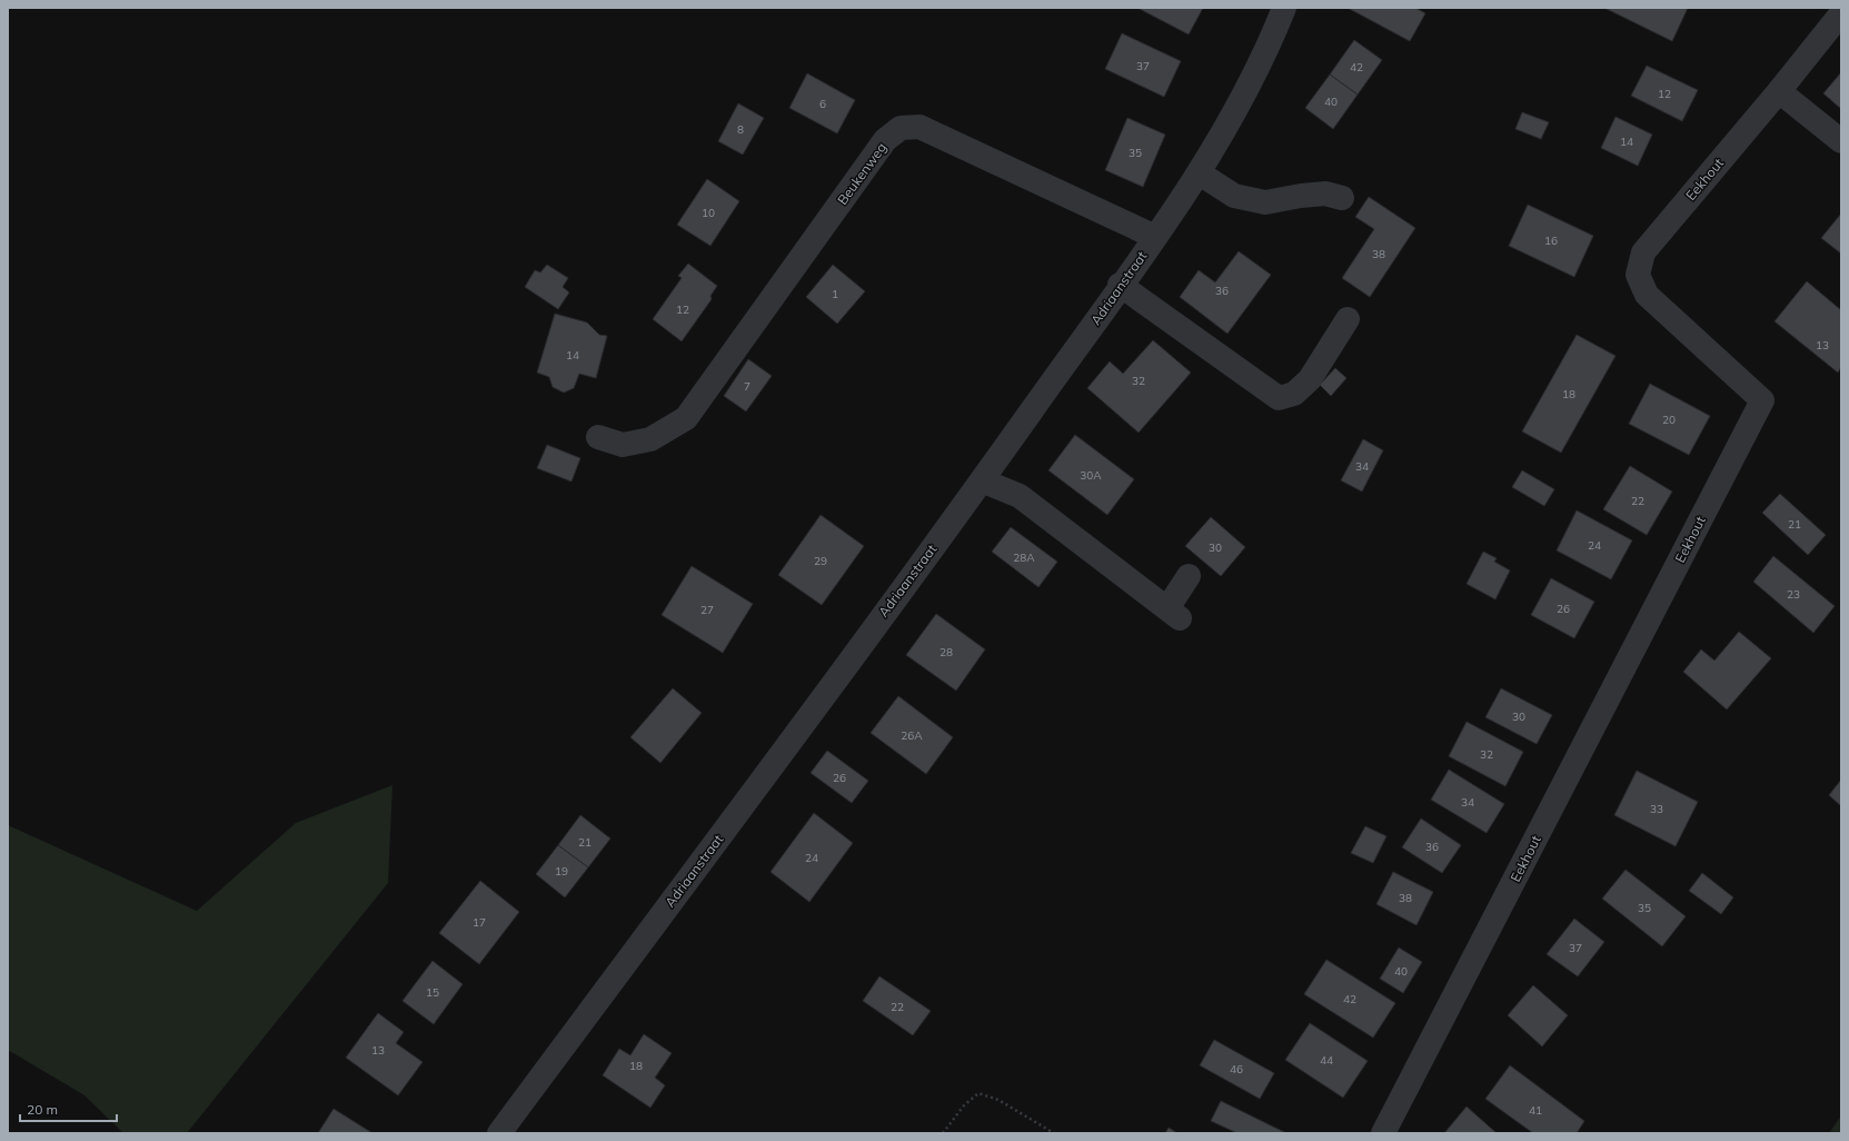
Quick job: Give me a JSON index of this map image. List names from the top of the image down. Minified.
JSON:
{"streets":{"street":["Beukenweg","Eekhout","Adriaanstraat"]},"crossings":[["Beukenweg","Adriaanstraat"]],"house_numbers":["37","42","12","40","6","8","14","35","10","16","38","36","1","12","13","14","32","7","18","20","34","30A","22","21","24","30","28A","29","23","26","27","28","30","26A","32","26","34","33","21","36","24","19","38","35","17","37","40","15","42","22","13","44","18","46","41"],"scale_bar":"20 m"}
